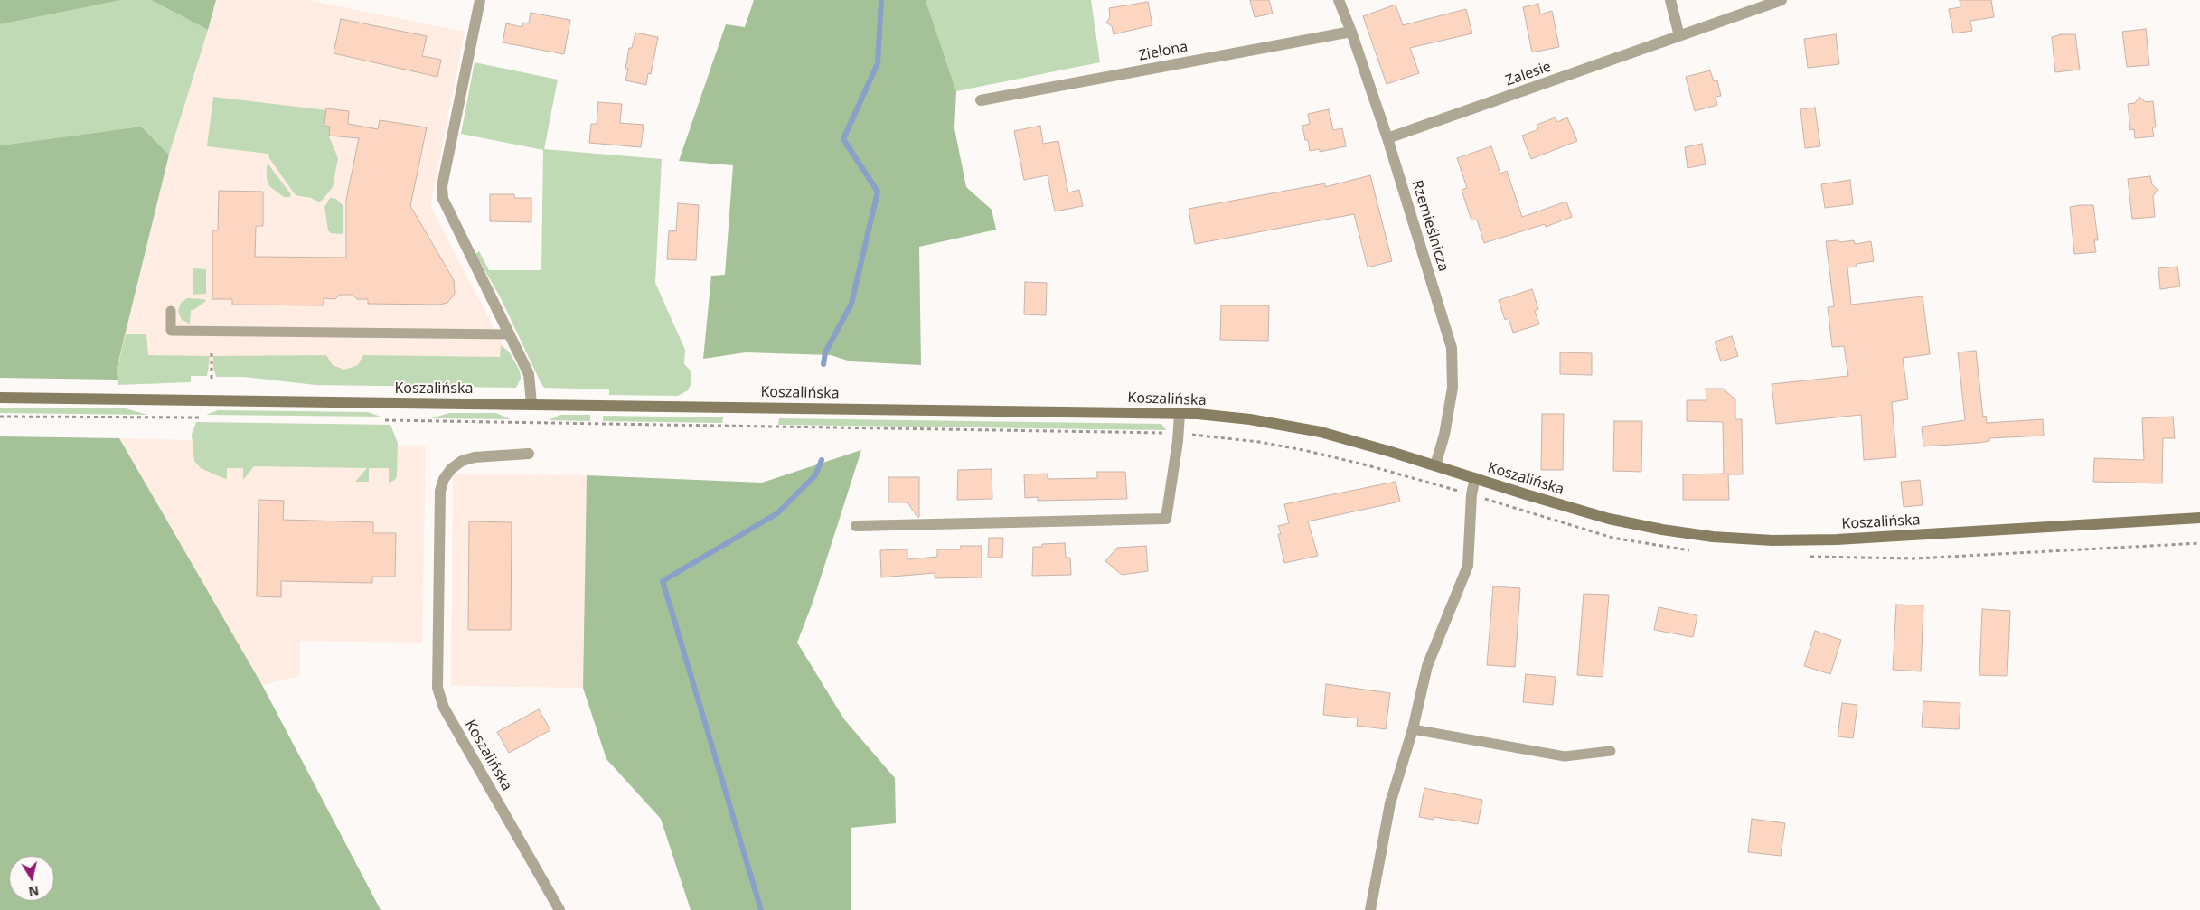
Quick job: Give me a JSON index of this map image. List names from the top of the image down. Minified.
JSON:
{"streets":{"main road":["Koszalińska"],"street":["Zielona","Zalesie","Rzemieślnicza"]},"crossings":[["Zielona","Rzemieślnicza"],["Zalesie","Rzemieślnicza"],["Rzemieślnicza","Koszalińska"]],"north":"bottom"}
